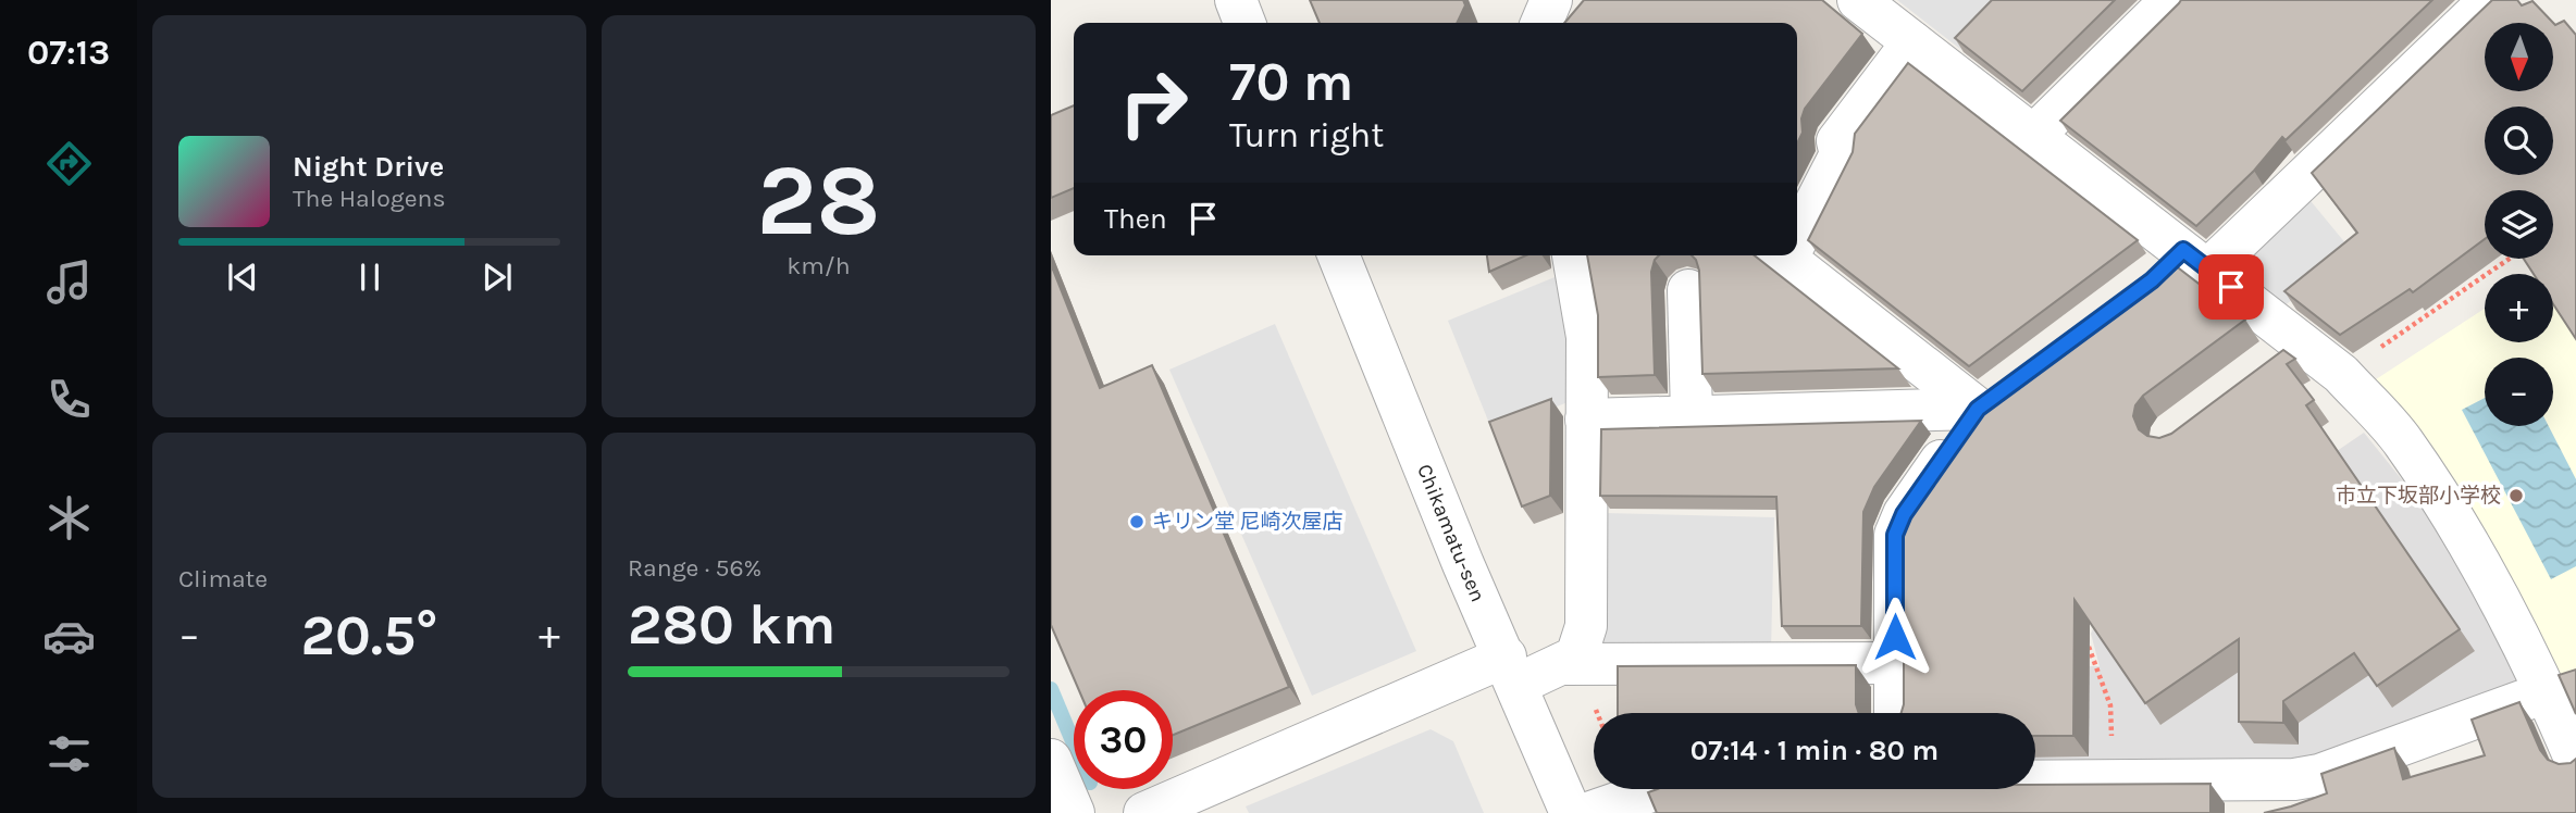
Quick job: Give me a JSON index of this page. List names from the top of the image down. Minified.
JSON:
{"streets":{"street":["Chikamatu-sen"]},"places":["市立下坂部小学校","キリン堂 尼崎次屋店"],"north":"bottom","page":{"tabs":"07:13","tile":[["28","km/h"],"Climate",["Range · 56%","280 km"]],"map_buttons":["+","−"],"turn":["70 m","Turn right"],"song":["Night Drive","The Halogens"],"then":"Then","heat":["−","20.5°","+"],"limit":"30","trip":"07:14 · 1 min · 80 m"}}
